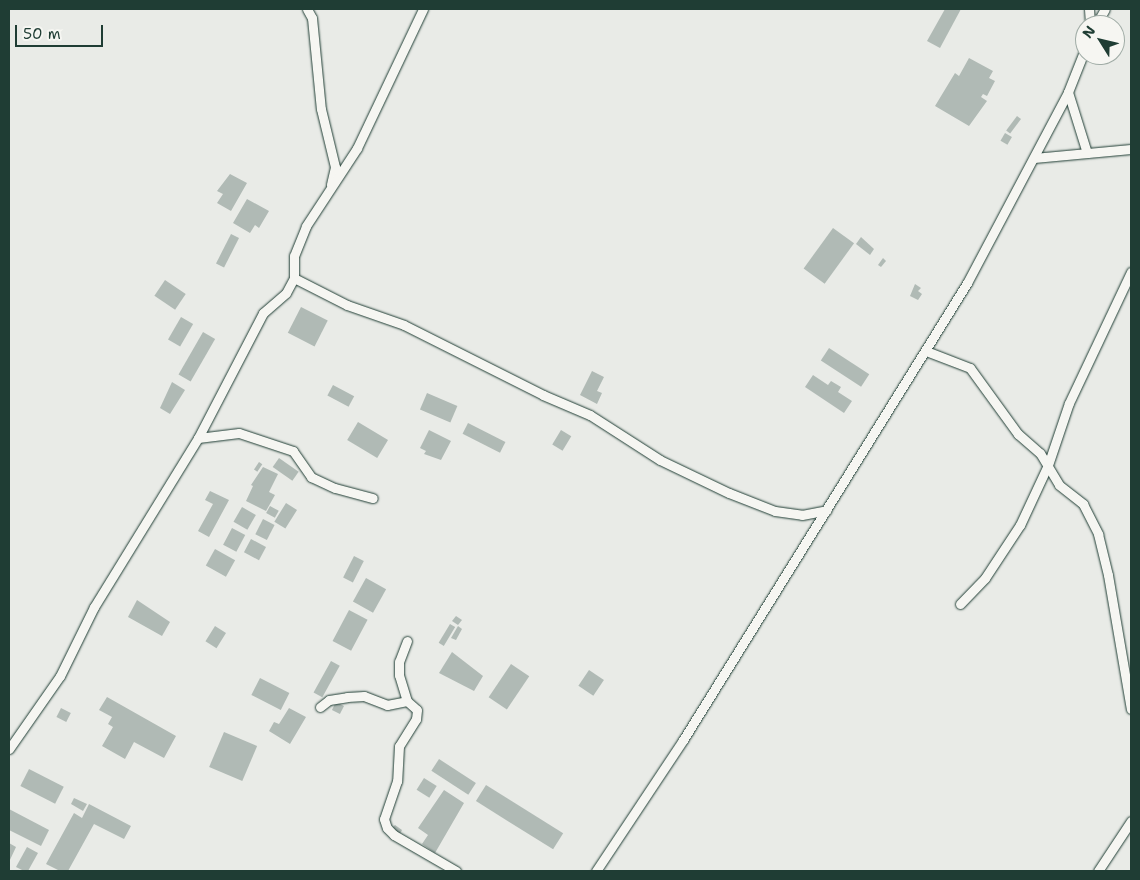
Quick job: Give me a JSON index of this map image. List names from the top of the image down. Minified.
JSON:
{"scale_bar":"50 m","north":"top left"}
